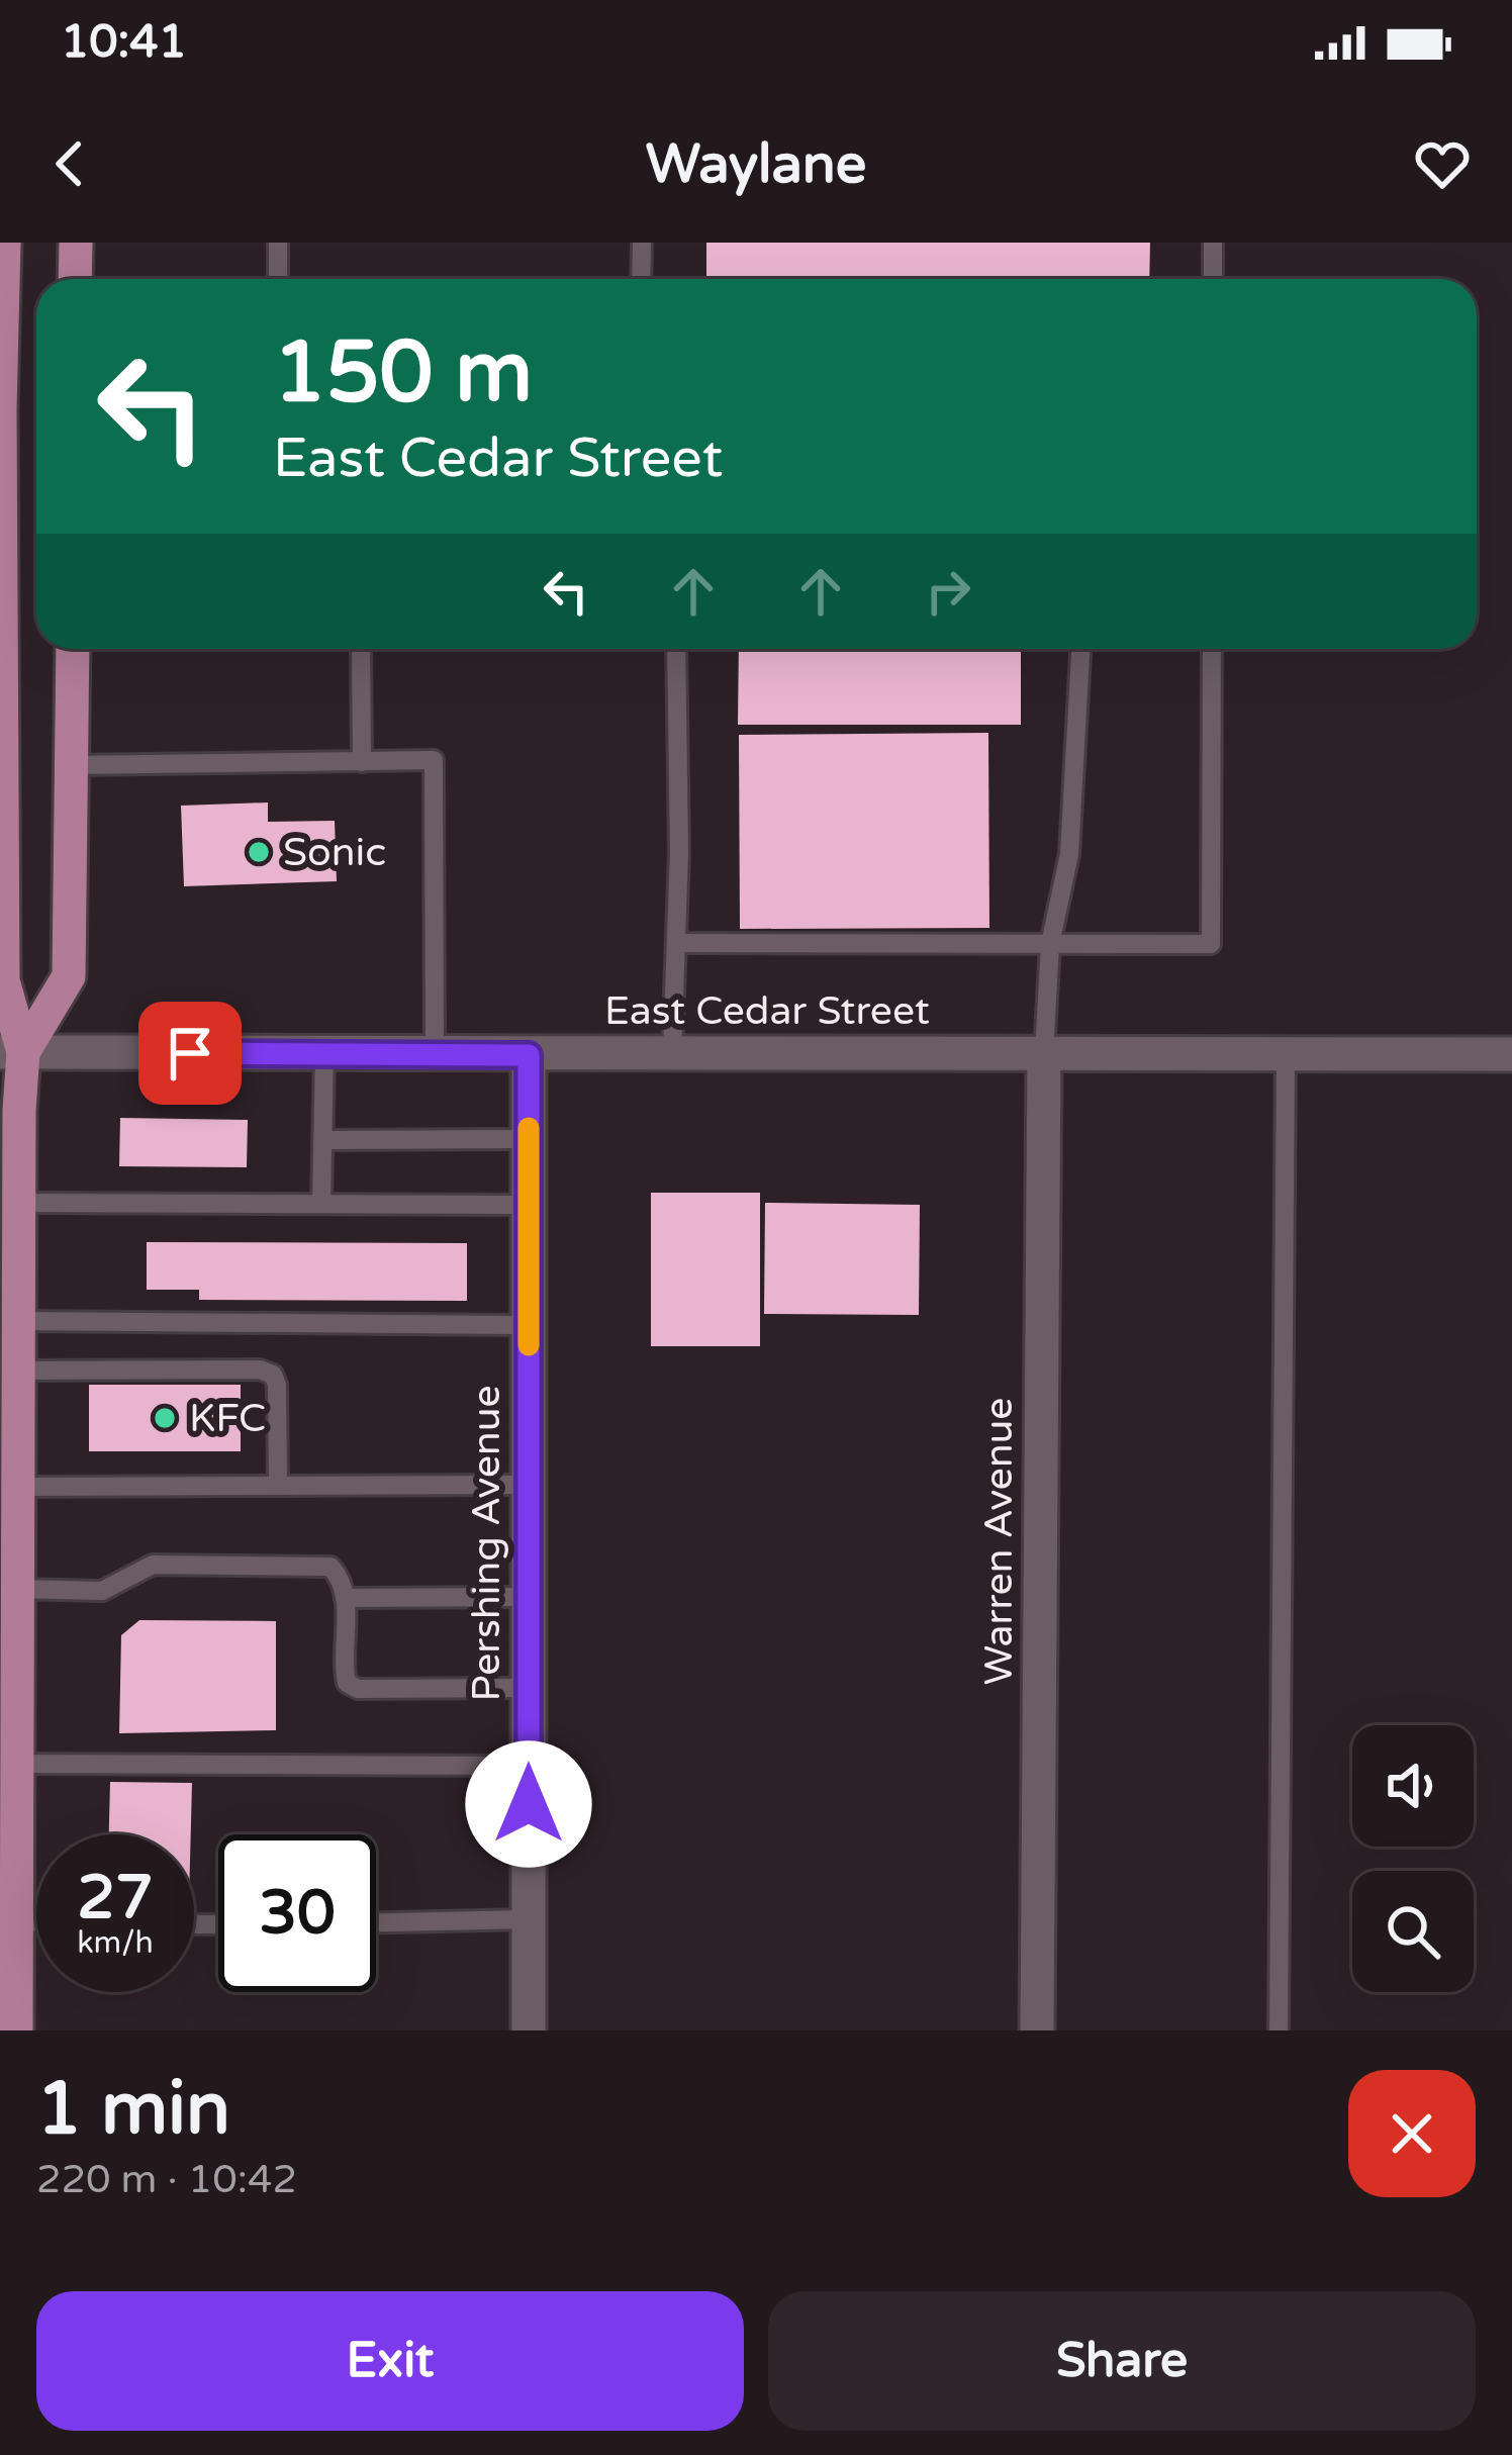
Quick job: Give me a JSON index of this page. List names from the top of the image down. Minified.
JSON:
{"streets":{"street":["East Cedar Street","Warren Avenue","Pershing Avenue"]},"crossings":[["East Cedar Street","Warren Avenue"],["East Cedar Street","Pershing Avenue"]],"places":["Sonic","KFC"],"page":{"status":"10:41","header":"Waylane","turn":["150 m","East Cedar Street"],"speed":"27 km/h","limit":"30","heading":["1 min","220 m · 10:42"],"buttons":["Exit","Share"]}}
